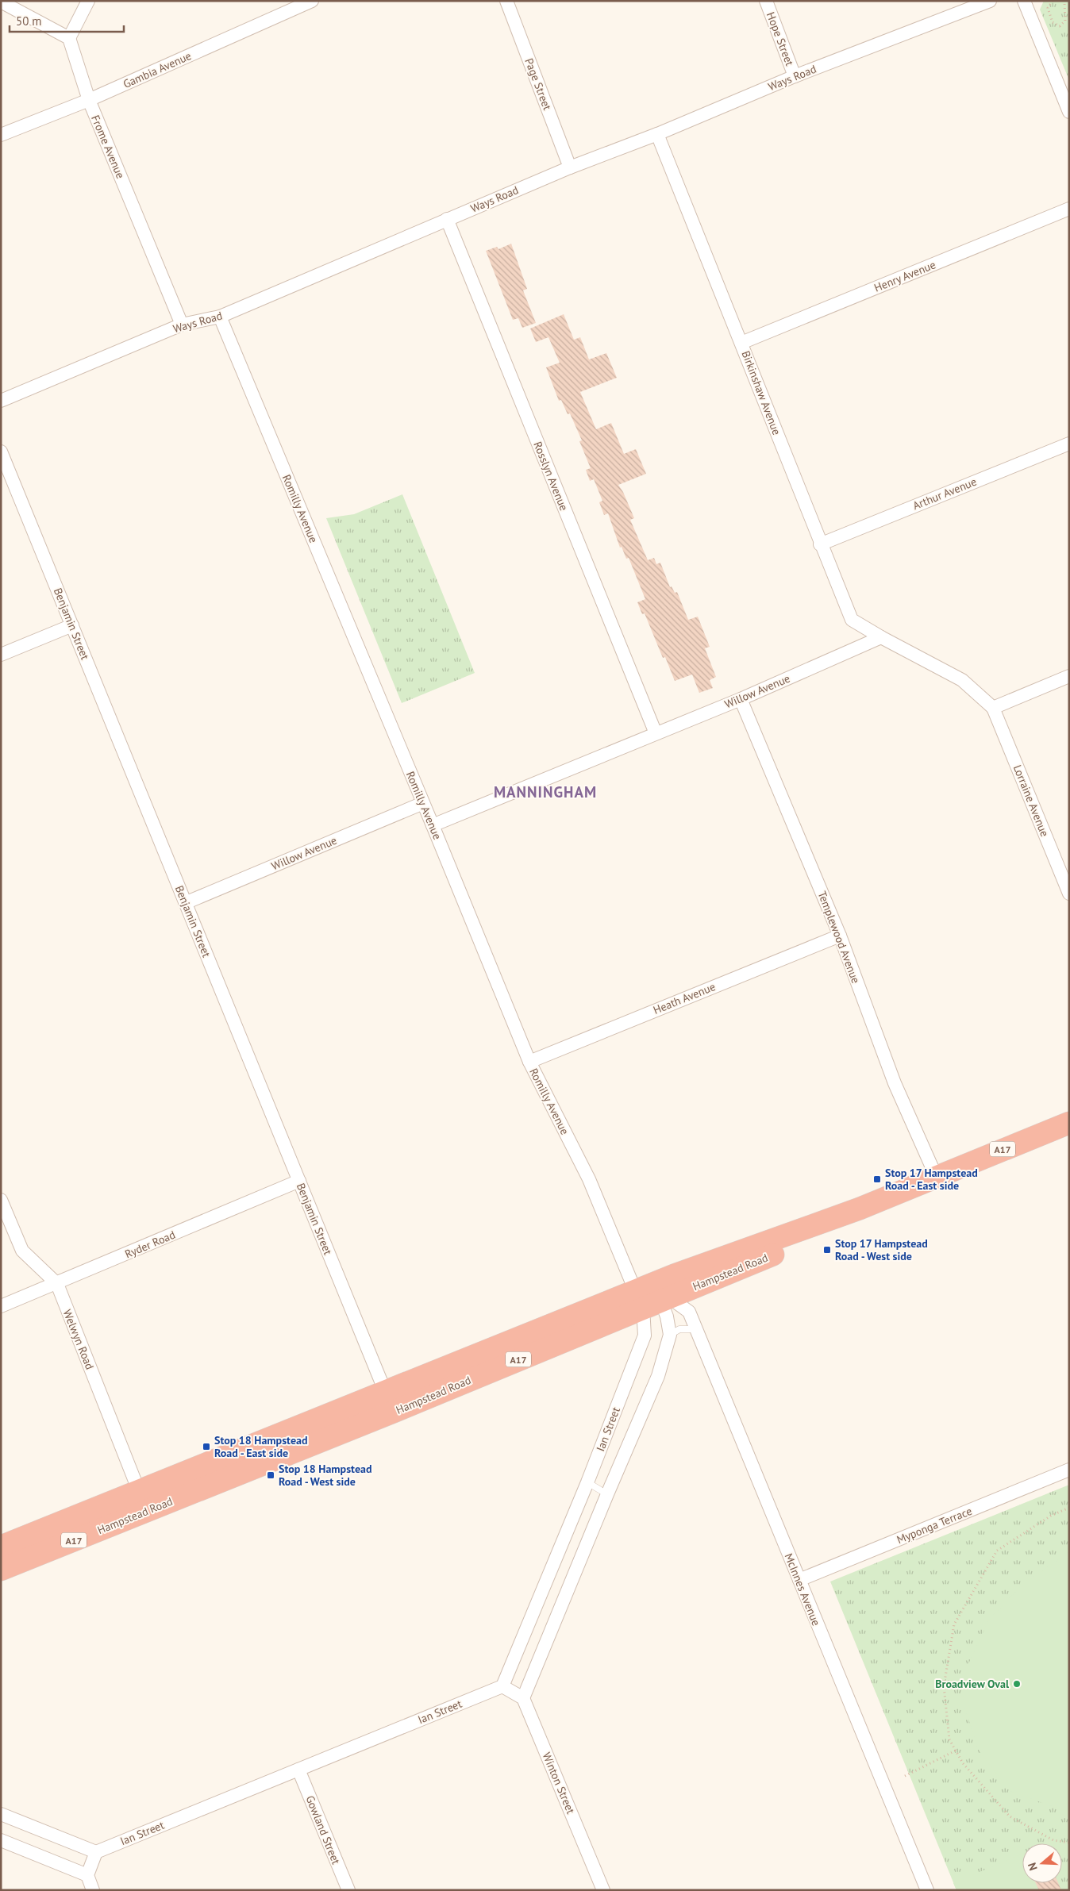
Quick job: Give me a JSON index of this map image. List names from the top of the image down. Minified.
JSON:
{"streets":{"highway":["A17","Hampstead Road"],"street":["Hope Street","Gambia Avenue","Ways Road","Page Street","Frome Avenue","Henry Avenue","Birkinshaw Avenue","Rosslyn Avenue","Arthur Avenue","Romilly Avenue","Benjamin Street","Willow Avenue","Lorraine Avenue","Templewood Avenue","Heath Avenue","Ryder Road","Welwyn Road","Ian Street","Myponga Terrace","McInnes Avenue","Winton Street","Gowland Street"]},"crossings":[["Hope Street","Ways Road"],["Gambia Avenue","Frome Avenue"],["Ways Road","Page Street"],["Ways Road","Frome Avenue"],["Ways Road","Birkinshaw Avenue"],["Ways Road","Rosslyn Avenue"],["Ways Road","Romilly Avenue"],["Henry Avenue","Birkinshaw Avenue"],["Birkinshaw Avenue","Arthur Avenue"],["Birkinshaw Avenue","Willow Avenue"],["Rosslyn Avenue","Willow Avenue"],["Romilly Avenue","Willow Avenue"],["Romilly Avenue","Heath Avenue"],["Romilly Avenue","Hampstead Road"],["Romilly Avenue","Ian Street"],["Romilly Avenue","McInnes Avenue"],["Benjamin Street","Willow Avenue"],["Benjamin Street","Ryder Road"],["Benjamin Street","Hampstead Road"],["Willow Avenue","Templewood Avenue"],["Templewood Avenue","Heath Avenue"],["Templewood Avenue","Hampstead Road"],["Ryder Road","Welwyn Road"],["Hampstead Road","Welwyn Road"],["Hampstead Road","Ian Street"],["Hampstead Road","McInnes Avenue"],["Ian Street","McInnes Avenue"],["Ian Street","Gowland Street"],["Myponga Terrace","McInnes Avenue"]],"districts":["MANNINGHAM"],"places":{"transit":["Stop 17 Hampstead Road - East side","Stop 17 Hampstead Road - West side","Stop 18 Hampstead Road - East side","Stop 18 Hampstead Road - West side"],"other":["Broadview Oval"]},"scale_bar":"50 m","north":"left"}
